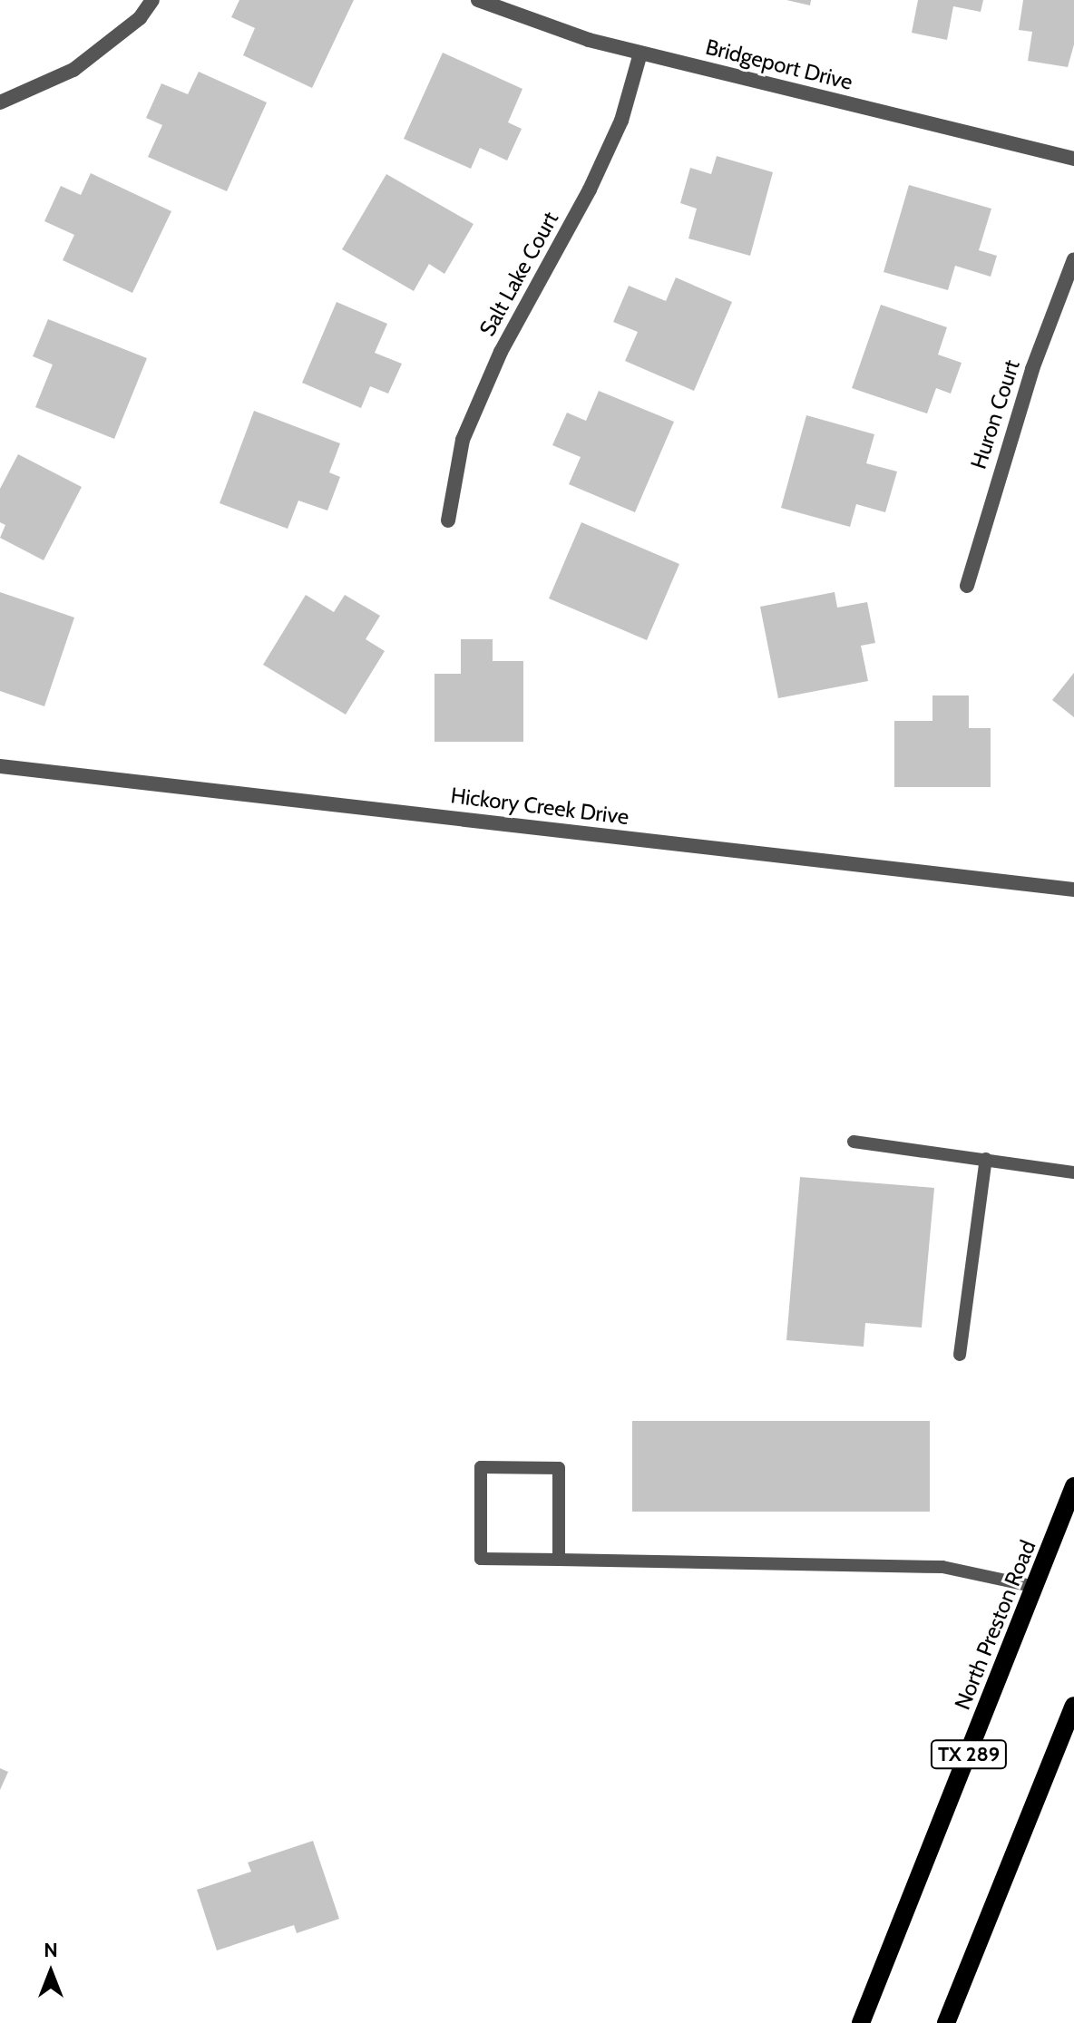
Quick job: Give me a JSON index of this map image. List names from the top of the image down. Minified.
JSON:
{"streets":{"main road":["North Preston Road","TX 289"],"street":["Bridgeport Drive","Salt Lake Court","Huron Court","Hickory Creek Drive"]},"crossings":[["Bridgeport Drive","Salt Lake Court"]],"north":"top"}
